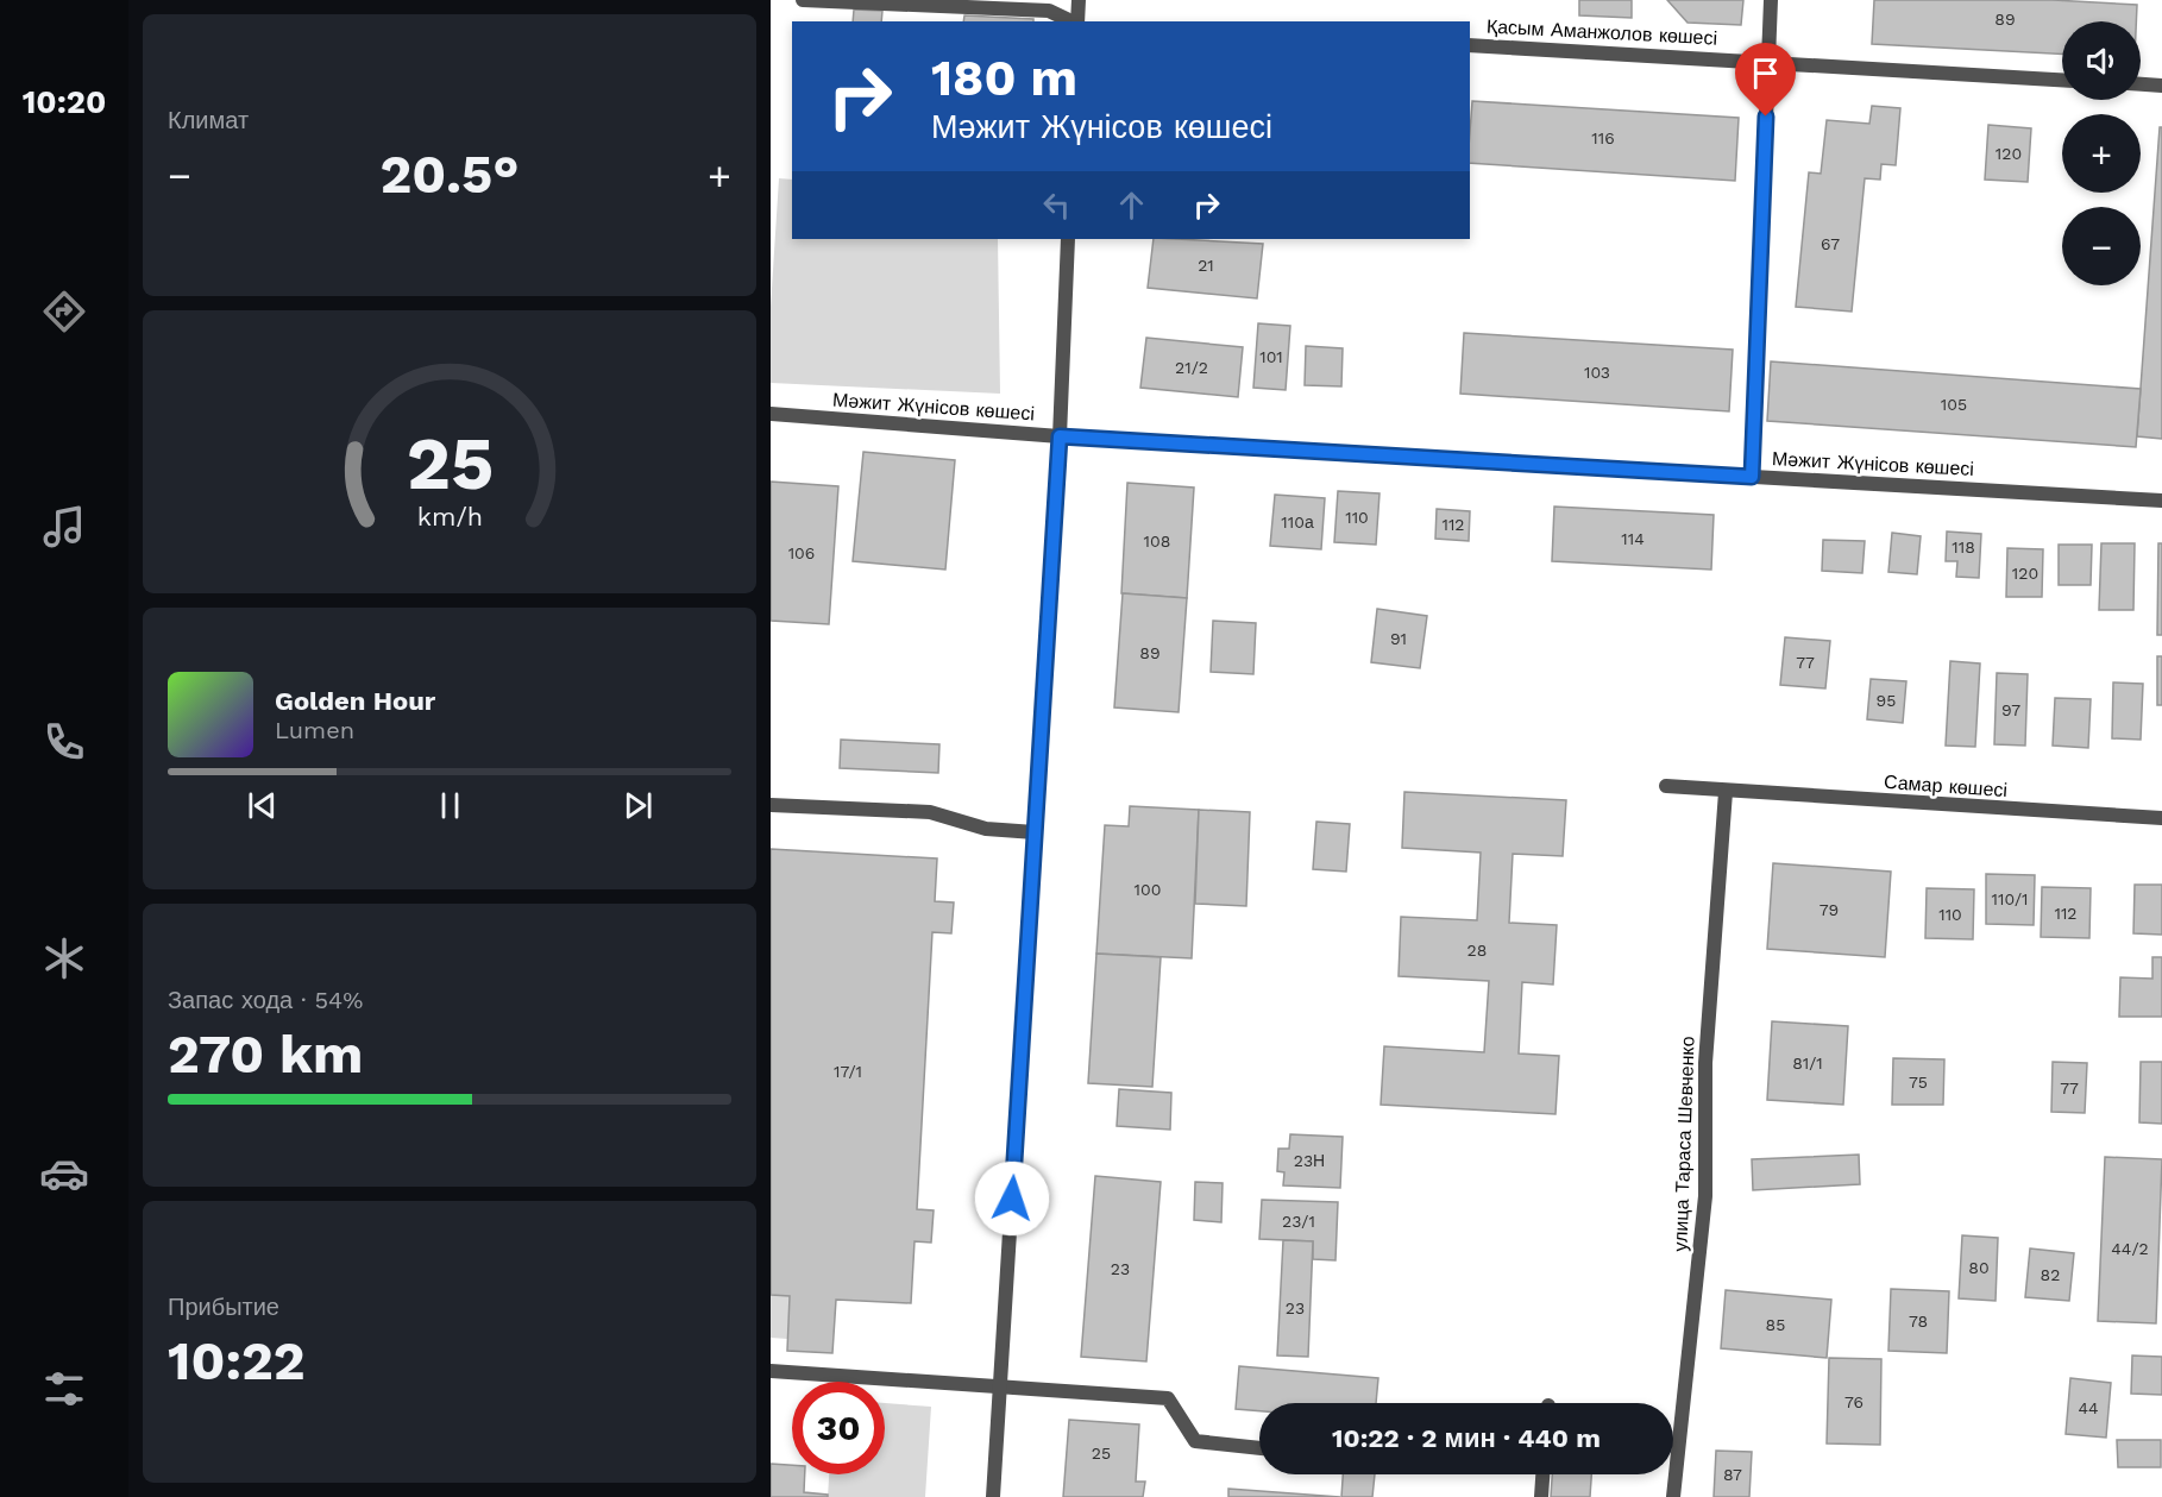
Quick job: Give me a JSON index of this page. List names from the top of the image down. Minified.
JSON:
{"streets":{"street":["Қасым Аманжолов көшесі","Мәжит Жүнісов көшесі","Самар көшесі","улица Тараса Шевченко"]},"crossings":[["Самар көшесі","улица Тараса Шевченко"]],"house_numbers":["89","116","120","67","21","101","21/2","103","105","110","110а","112","114","108","118","106","120","91","89","77","95","97","100","110/1","79","112","110","28","81/1","17/1","75","77","23Н","23/1","44/2","80","23","82","23","78","85","76","44","25","87"],"page":{"tabs":"10:20","tile":["Климат",["Запас хода · 54%","270 km"],["Прибытие","10:22"]],"map_buttons":["+","−"],"turn":["180 m","Мәжит Жүнісов көшесі"],"heat":["−","20.5°","+"],"song":["Golden Hour","Lumen"],"limit":"30","trip":"10:22 · 2 мин · 440 m","gauge":["25","km/h"]}}
